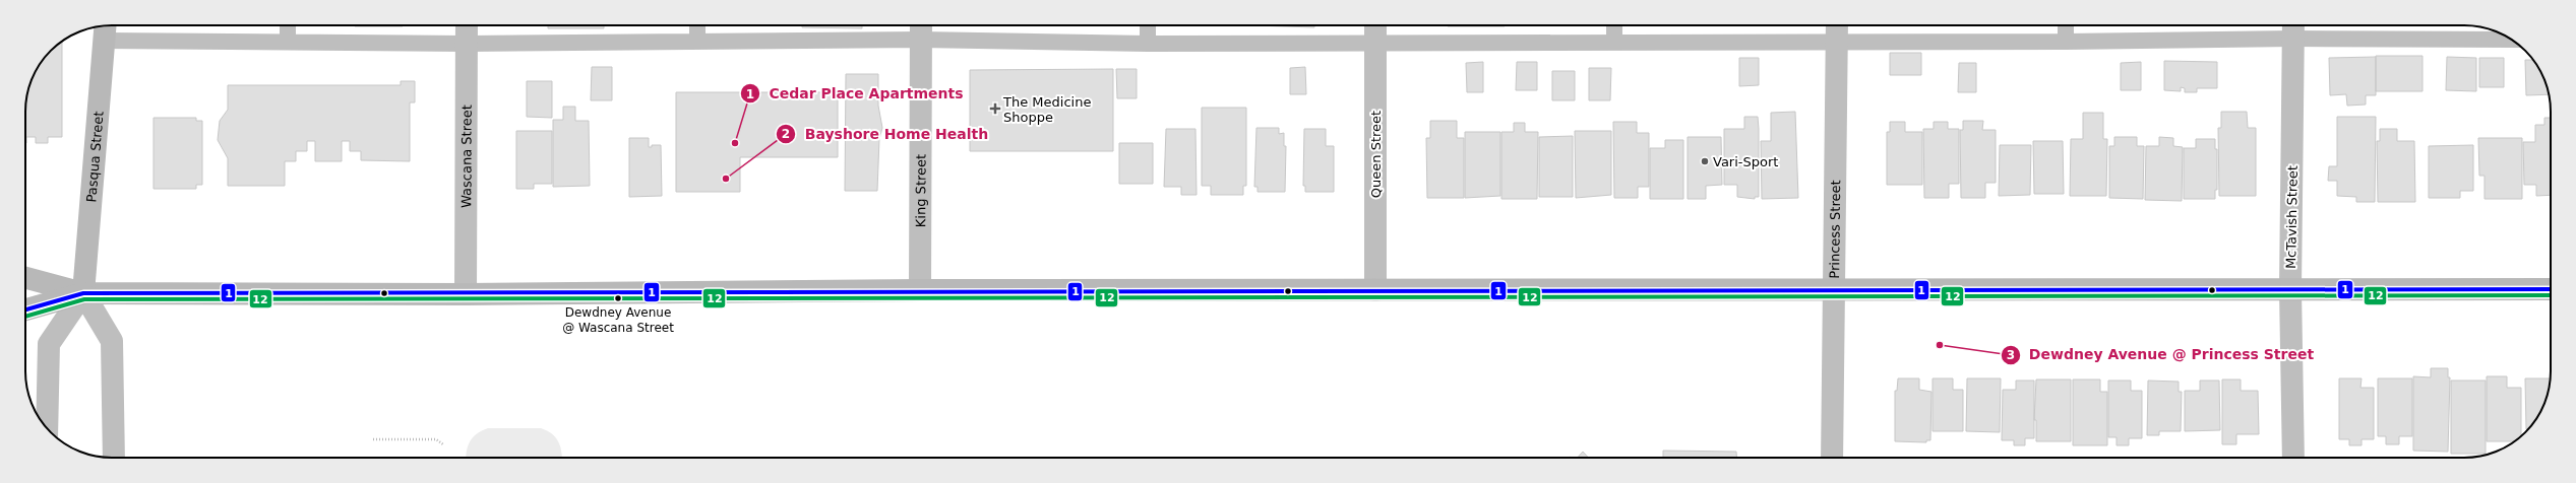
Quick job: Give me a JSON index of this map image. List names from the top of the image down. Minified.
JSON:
{"streets":{"main road":["Pasqua Street"],"street":["Queen Street","Wascana Street","King Street","McTavish Street","Princess Street"]},"places":{"health":["The Medicine Shoppe"],"other":["Cedar Place Apartments","Vari-Sport","Bayshore Home Health","Dewdney Avenue @ Wascana Street","Dewdney Avenue @ Princess Street"]},"lines":["transit line 1","transit line 12"]}
